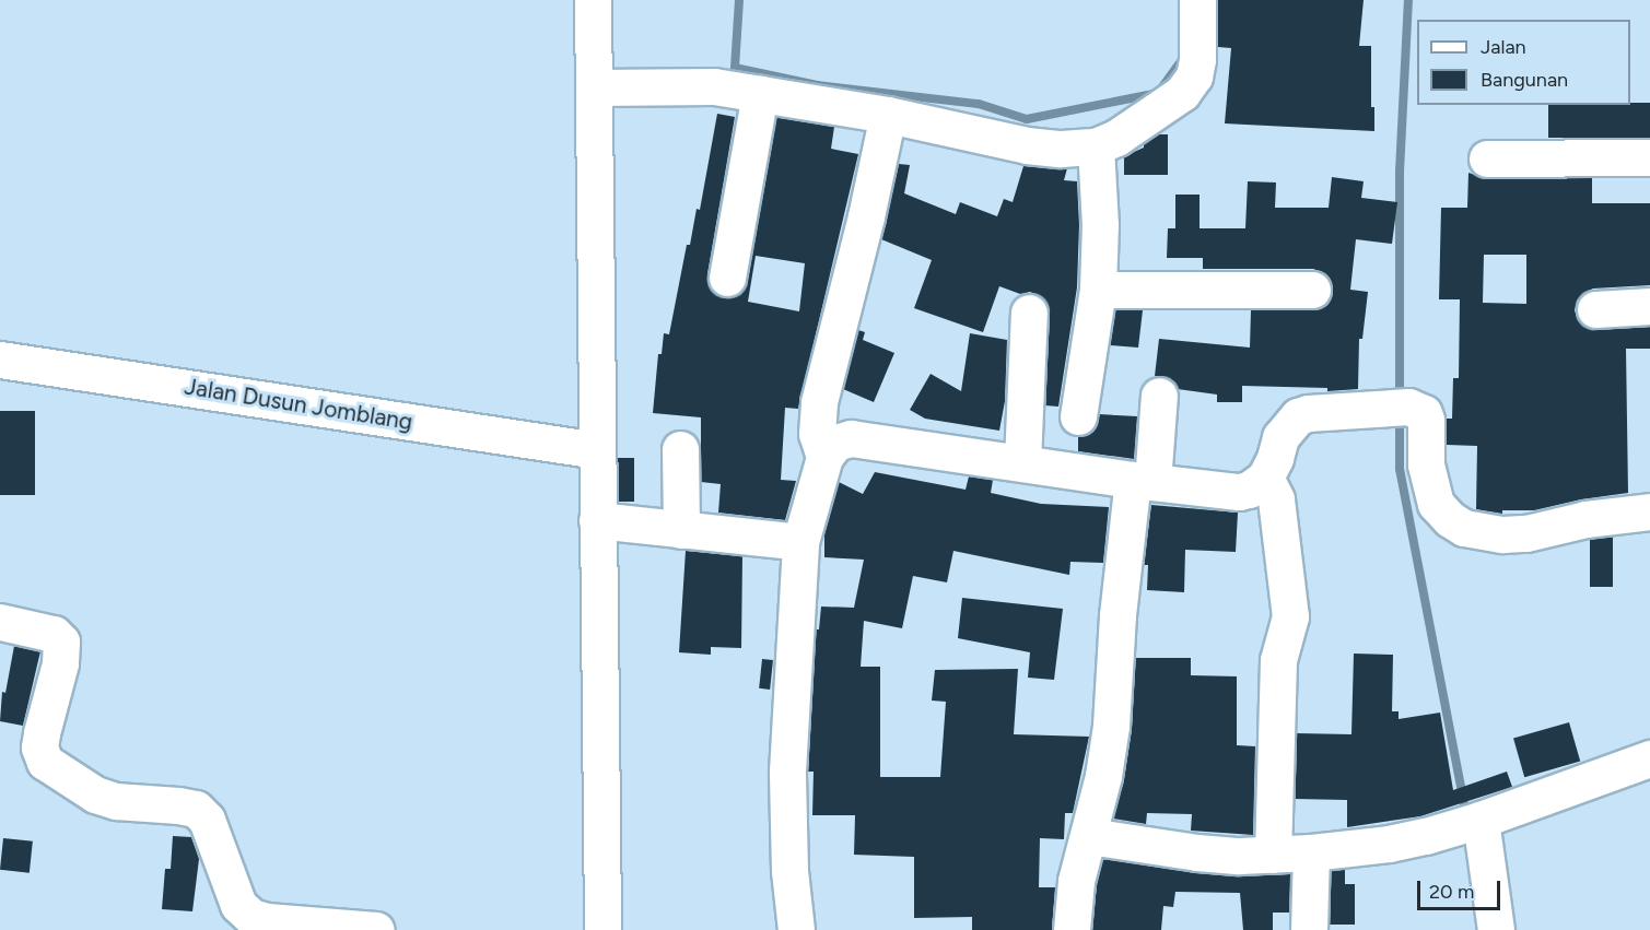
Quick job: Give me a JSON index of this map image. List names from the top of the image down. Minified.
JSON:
{"streets":{"street":["Jalan Dusun Jomblang"]},"legend":["Jalan","Bangunan"],"scale_bar":"20 m"}
